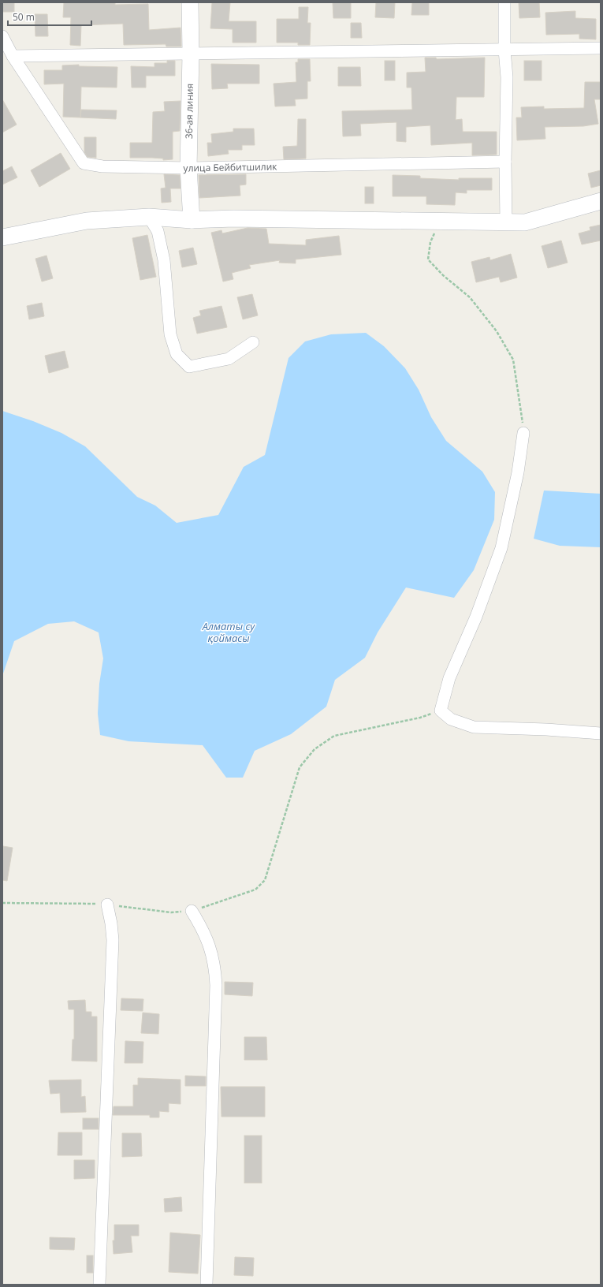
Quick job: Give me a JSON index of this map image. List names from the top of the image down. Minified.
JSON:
{"streets":{"street":["36-ая линия","улица Бейбитшилик"]},"crossings":[["36-ая линия","улица Бейбитшилик"]],"water":["Алматы су қоймасы"],"scale_bar":"50 m"}
